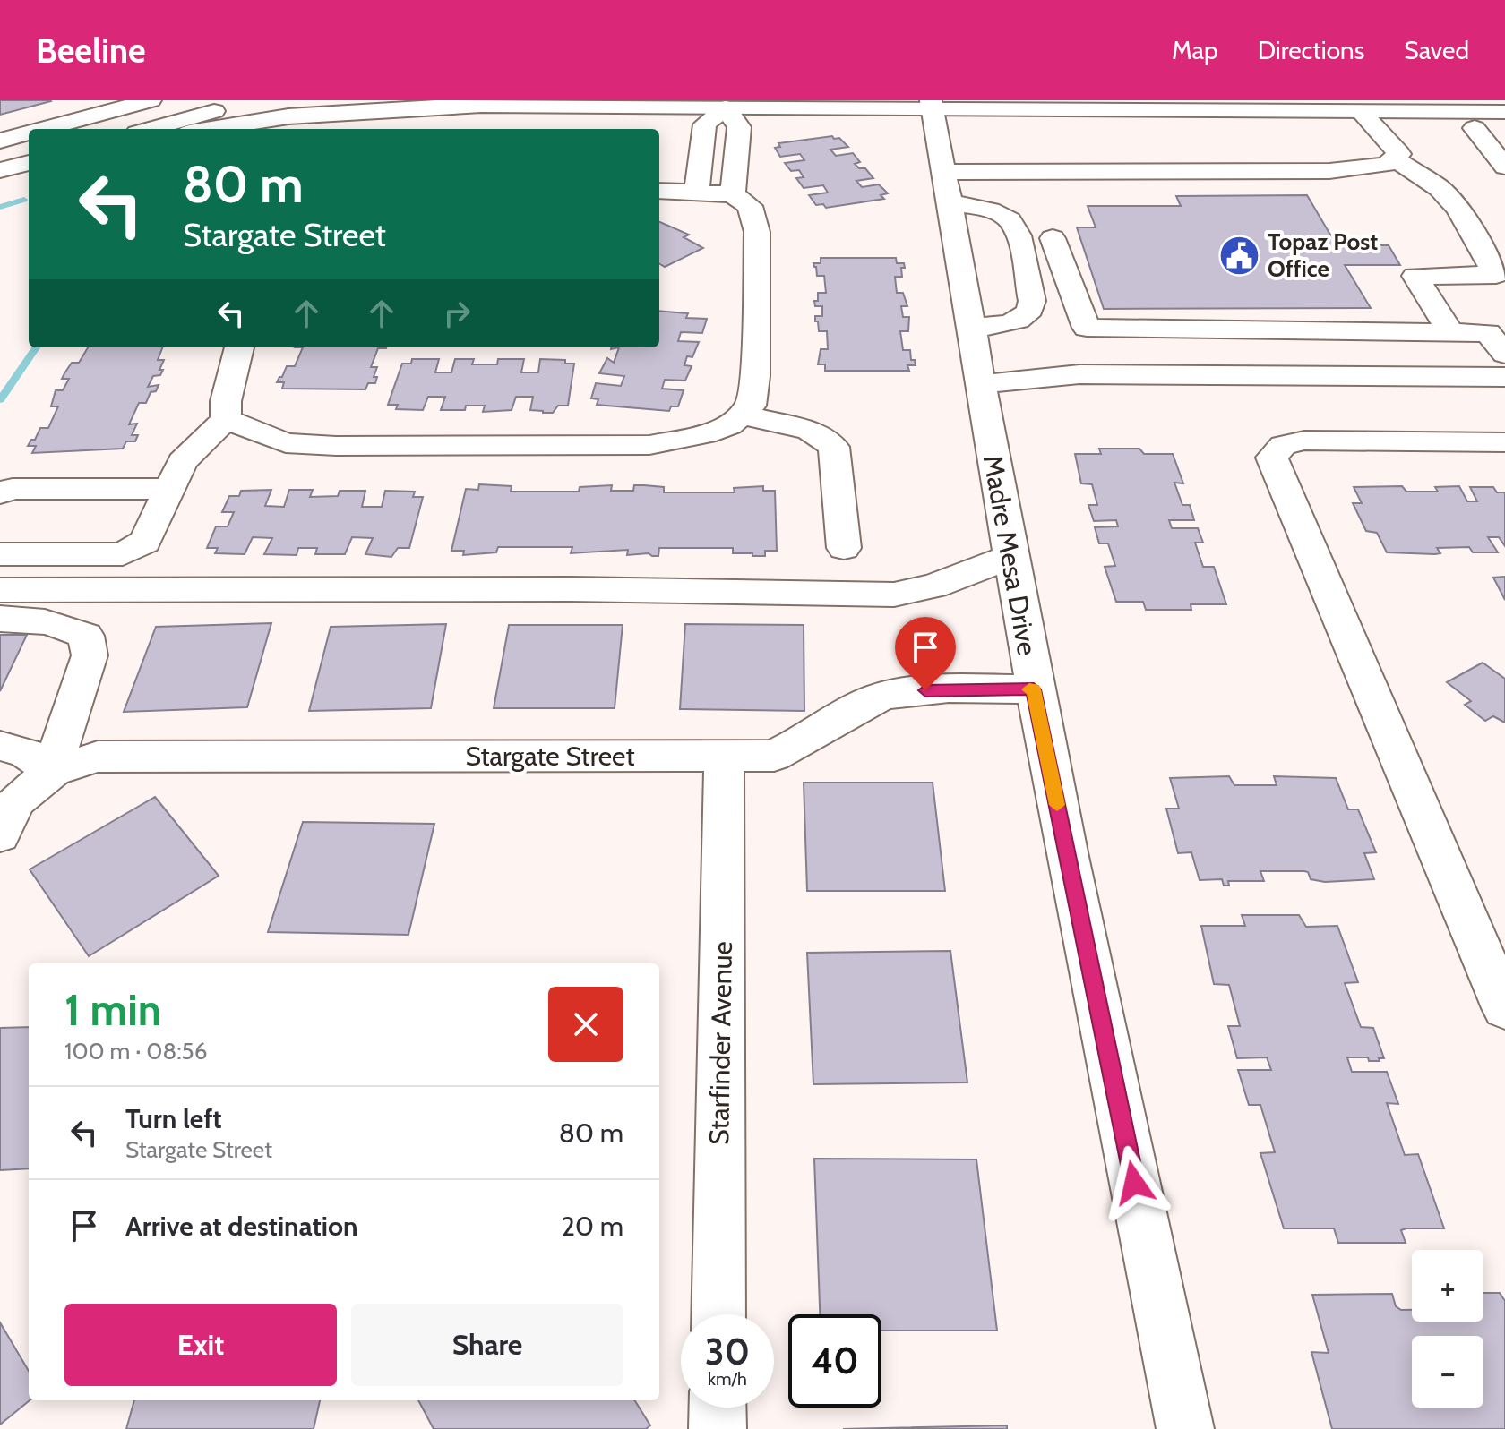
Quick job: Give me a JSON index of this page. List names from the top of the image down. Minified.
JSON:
{"streets":{"street":["Madre Mesa Drive","Stargate Street","Starfinder Avenue"]},"crossings":[["Madre Mesa Drive","Stargate Street"],["Stargate Street","Starfinder Avenue"]],"places":{"public building":["Topaz Post Office"]},"page":{"header":"Beeline","nav":["Map","Directions","Saved"],"turn":["80 m","Stargate Street"],"heading":["1 min","100 m · 08:56"],"list":[{"name":"Turn left","note":"Stargate Street","value":"80 m"},{"name":"Arrive at destination","value":"20 m"}],"map_buttons":["+","−"],"buttons":["Exit","Share"],"speed":"30 km/h","limit":"40"}}
